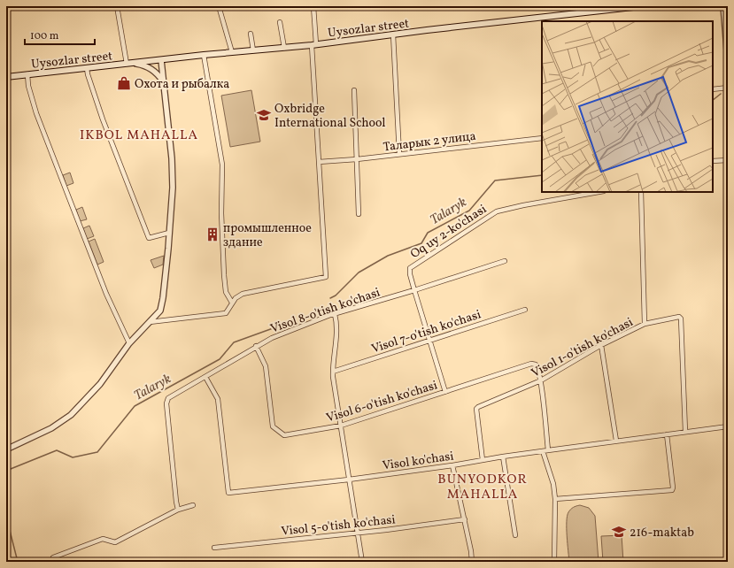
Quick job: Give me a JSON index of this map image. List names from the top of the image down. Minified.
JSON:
{"streets":{"main road":["Uysozlar street"],"street":["Таларык 2 улица","Oq uy 2-ko'chasi","Visol 8-o'tish ko'chasi","Visol 7-o'tish ko'chasi","Visol 1-o'tish ko'chasi","Visol 6-o'tish ko'chasi","Visol ko'chasi","Visol 5-o'tish ko'chasi"]},"crossings":[["Oq uy 2-ko'chasi","Visol 8-o'tish ko'chasi"],["Oq uy 2-ko'chasi","Visol 7-o'tish ko'chasi"],["Oq uy 2-ko'chasi","Visol 6-o'tish ko'chasi"],["Visol 8-o'tish ko'chasi","Visol 6-o'tish ko'chasi"],["Visol 8-o'tish ko'chasi","Visol ko'chasi"],["Visol 1-o'tish ko'chasi","Visol 6-o'tish ko'chasi"],["Visol 1-o'tish ko'chasi","Visol ko'chasi"]],"districts":["IKBOL MAHALLA","BUNYODKOR MAHALLA"],"water":["Talaryk"],"places":{"shop":["Охота и рыбалка"],"school or university":["Oxbridge International School","216-maktab"],"building":["промышленное здание"]},"scale_bar":"100 m"}
